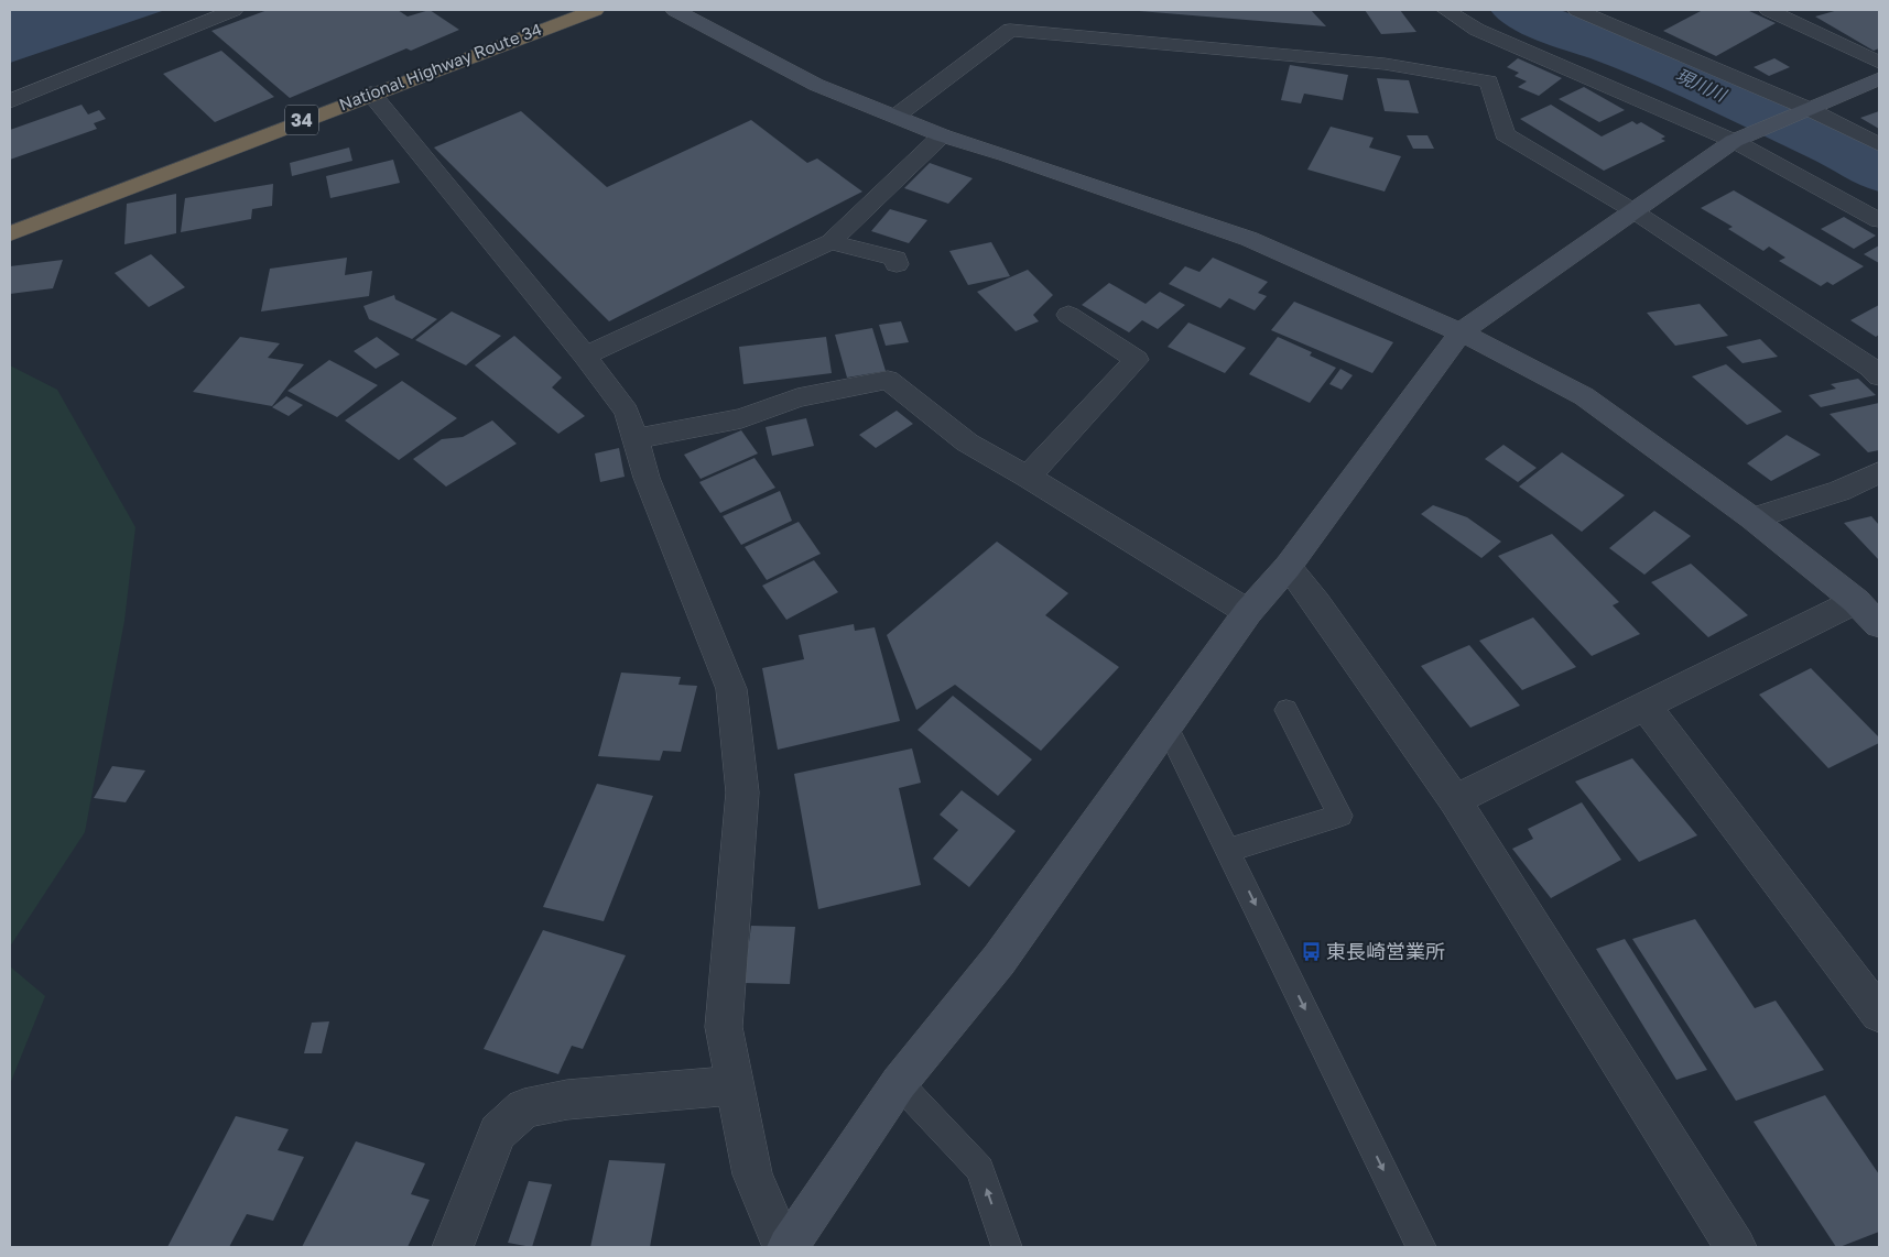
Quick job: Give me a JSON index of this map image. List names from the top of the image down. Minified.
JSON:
{"streets":{"highway":["National Highway Route 34","34"]},"water":["現川川"],"places":{"bus stop":["東長崎営業所"]}}
